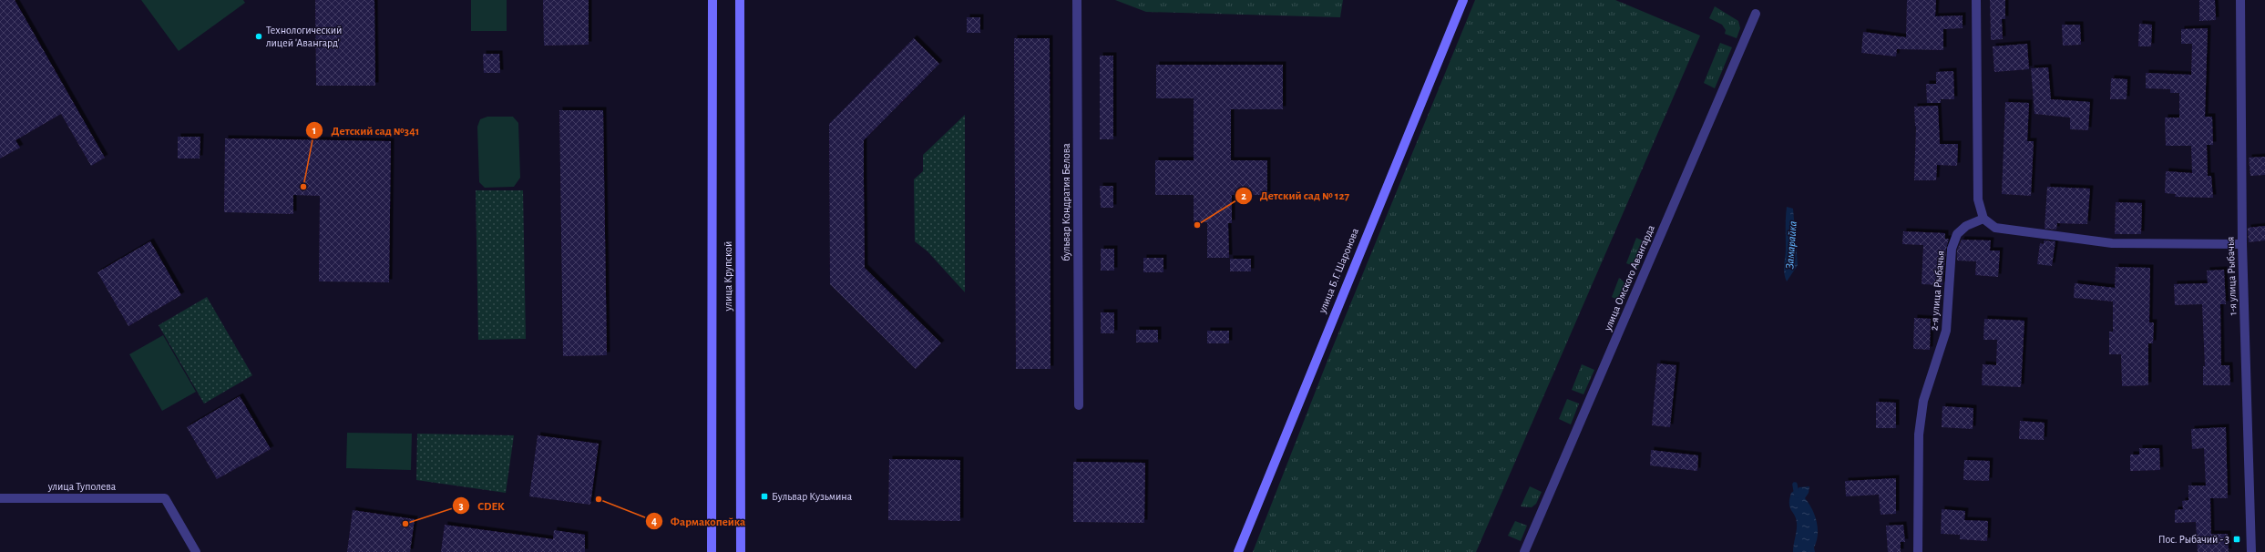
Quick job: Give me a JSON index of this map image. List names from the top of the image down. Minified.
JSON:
{"streets":{"main road":["улица Б.Г. Шаронова","улица Крупской"],"street":["бульвар Кондратия Белова","1-я улица Рыбачья","улица Омского Авангарда","2-я улица Рыбачья","улица Туполева"]},"water":["Замарайка"],"places":{"other":["Технологический лицей 'Авангард'","Детский сад №341","Детский сад № 127","Фармакопейка","CDEK"],"transit":["Бульвар Кузьмина","Пос. Рыбачий - 3"]}}
